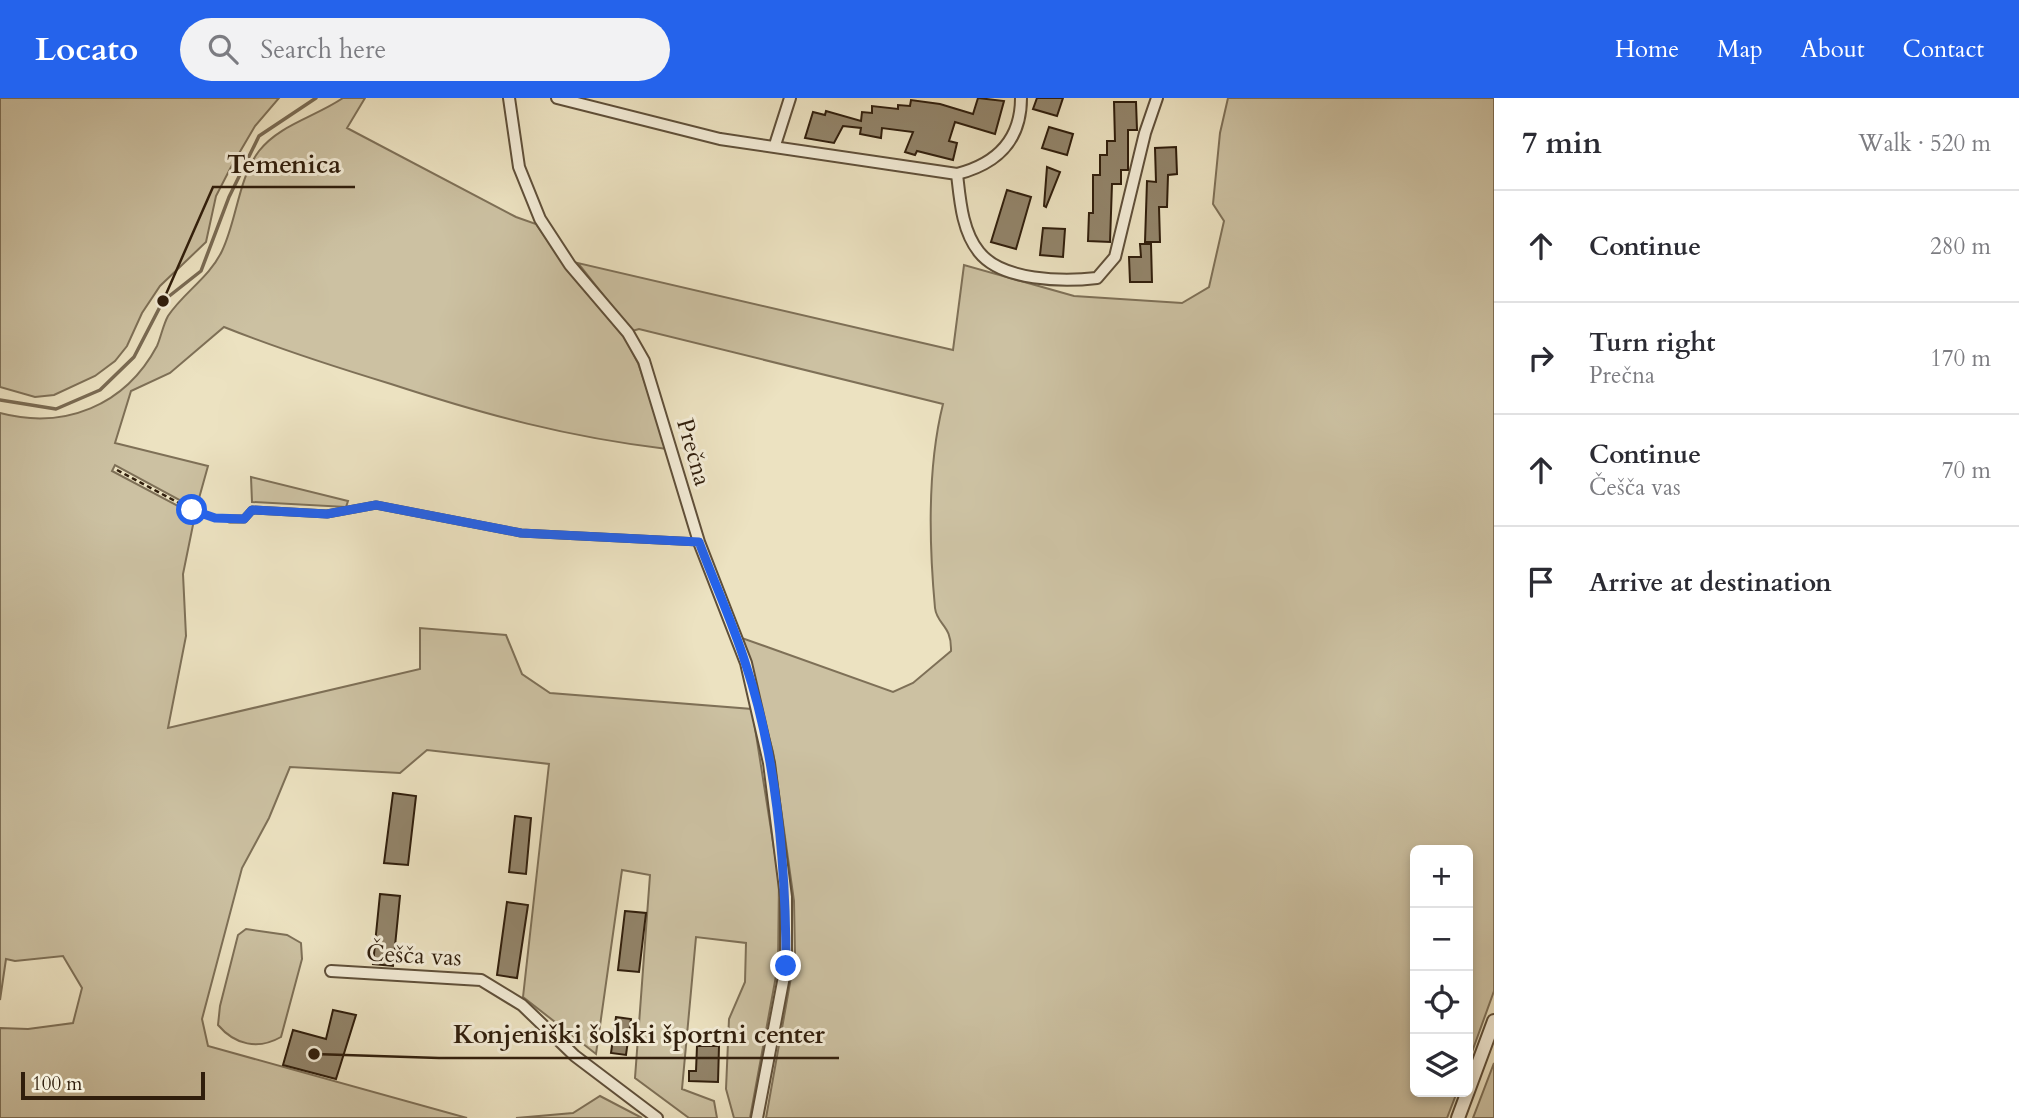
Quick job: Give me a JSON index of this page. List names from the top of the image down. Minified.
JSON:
{"streets":{"street":["Prečna","Češča vas"]},"places":["Temenica","Konjeniški šolski športni center"],"scale_bar":"100 m","page":{"header":"Locato","search":"Search here","nav":["Home","Map","About","Contact"],"heading":["7 min","Walk · 520 m"],"list":[["Continue","280 m"],["Turn right","Prečna","170 m"],["Continue","Češča vas","70 m"],"Arrive at destination"],"map_buttons":["+","−"],"scale":"100 m"}}
